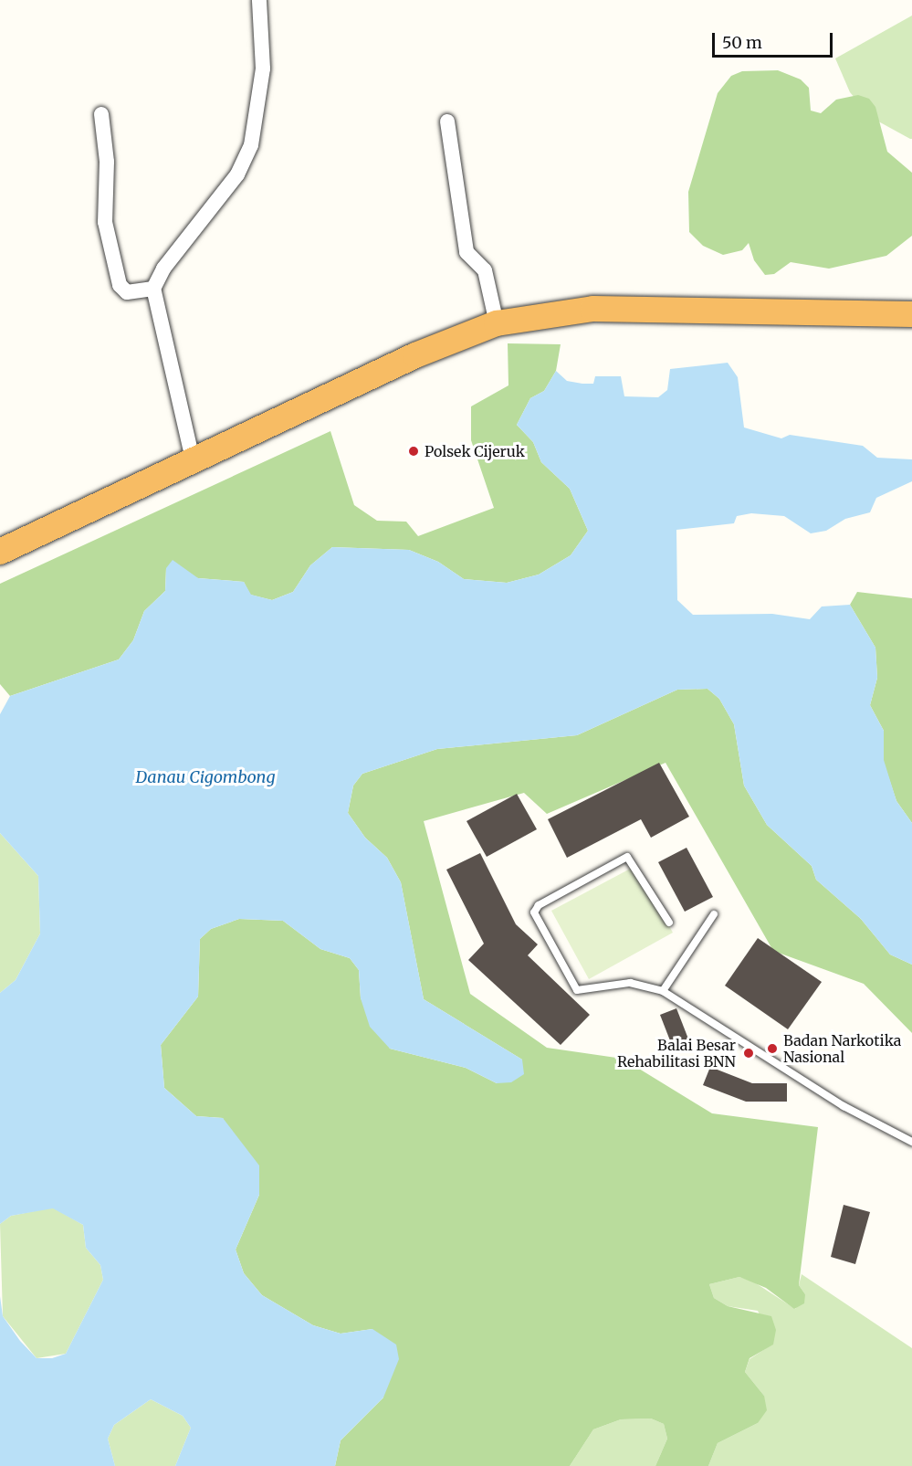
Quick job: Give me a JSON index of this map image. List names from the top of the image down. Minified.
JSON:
{"water":["Danau Cigombong"],"places":["Polsek Cijeruk","Badan Narkotika Nasional","Balai Besar Rehabilitasi BNN"],"scale_bar":"50 m"}
